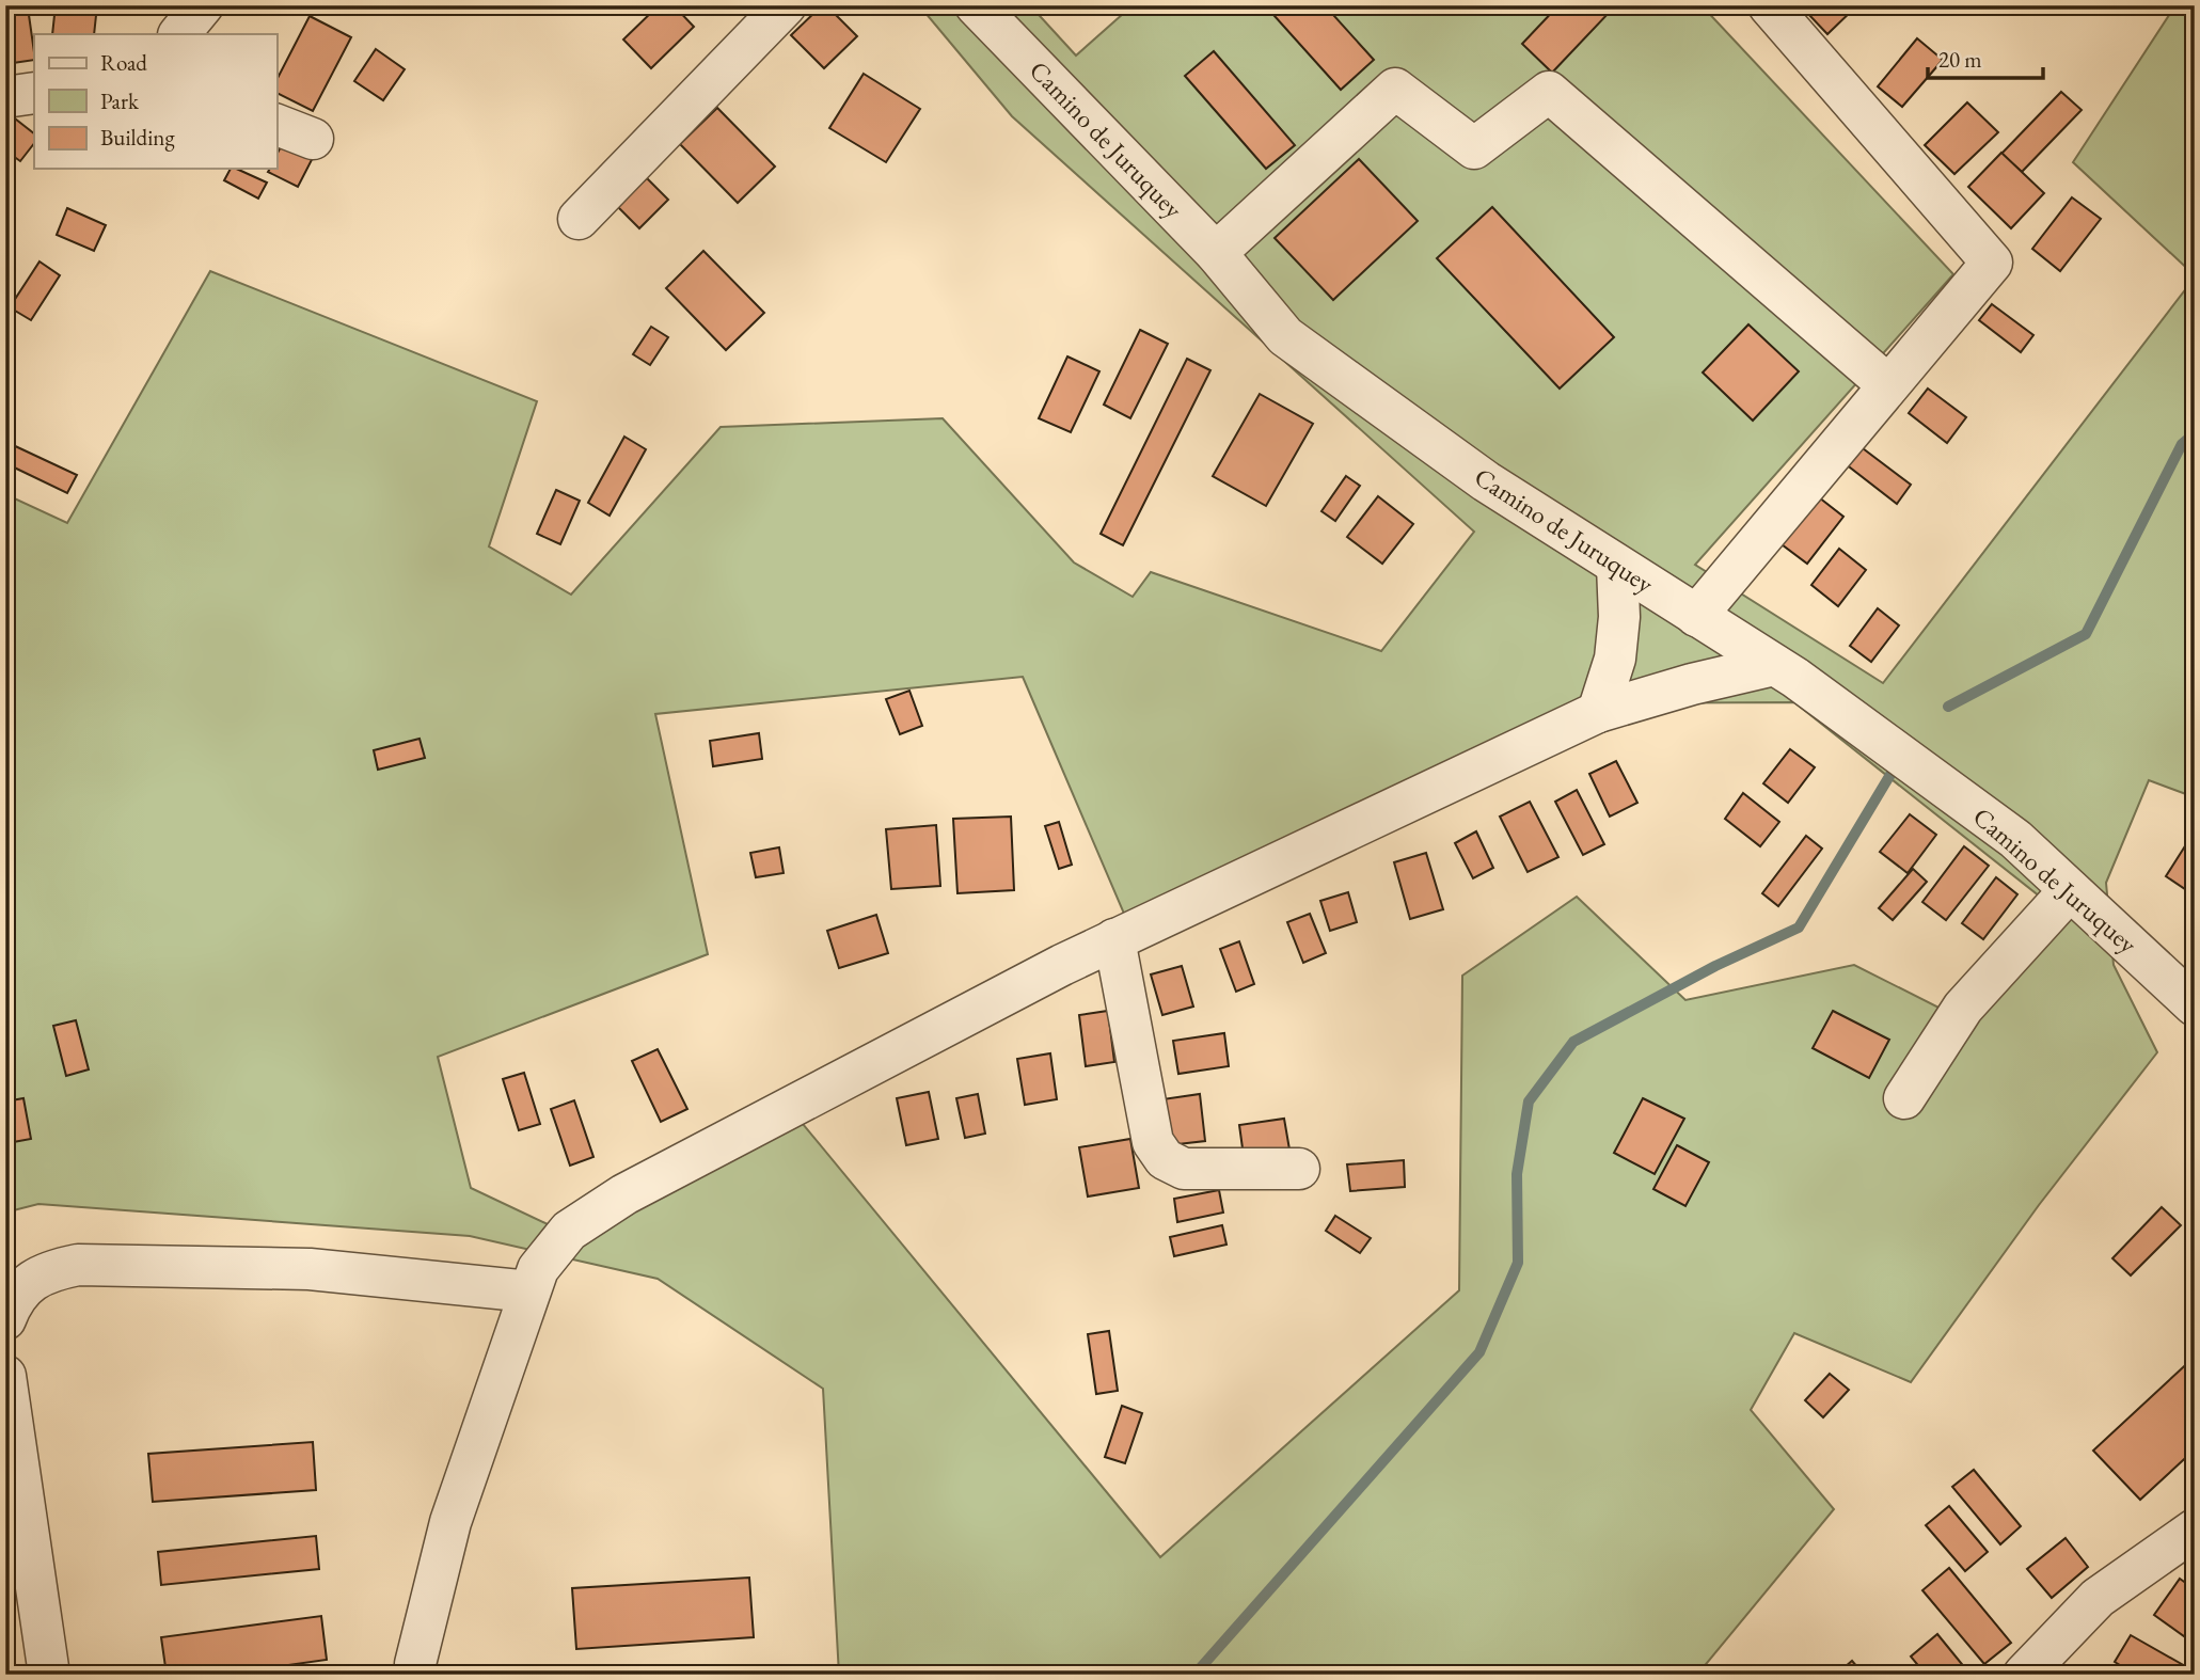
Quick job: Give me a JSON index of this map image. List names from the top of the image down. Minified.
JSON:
{"streets":{"street":["Camino de Juruquey"]},"legend":["Road","Park","Building"],"scale_bar":"20 m"}
